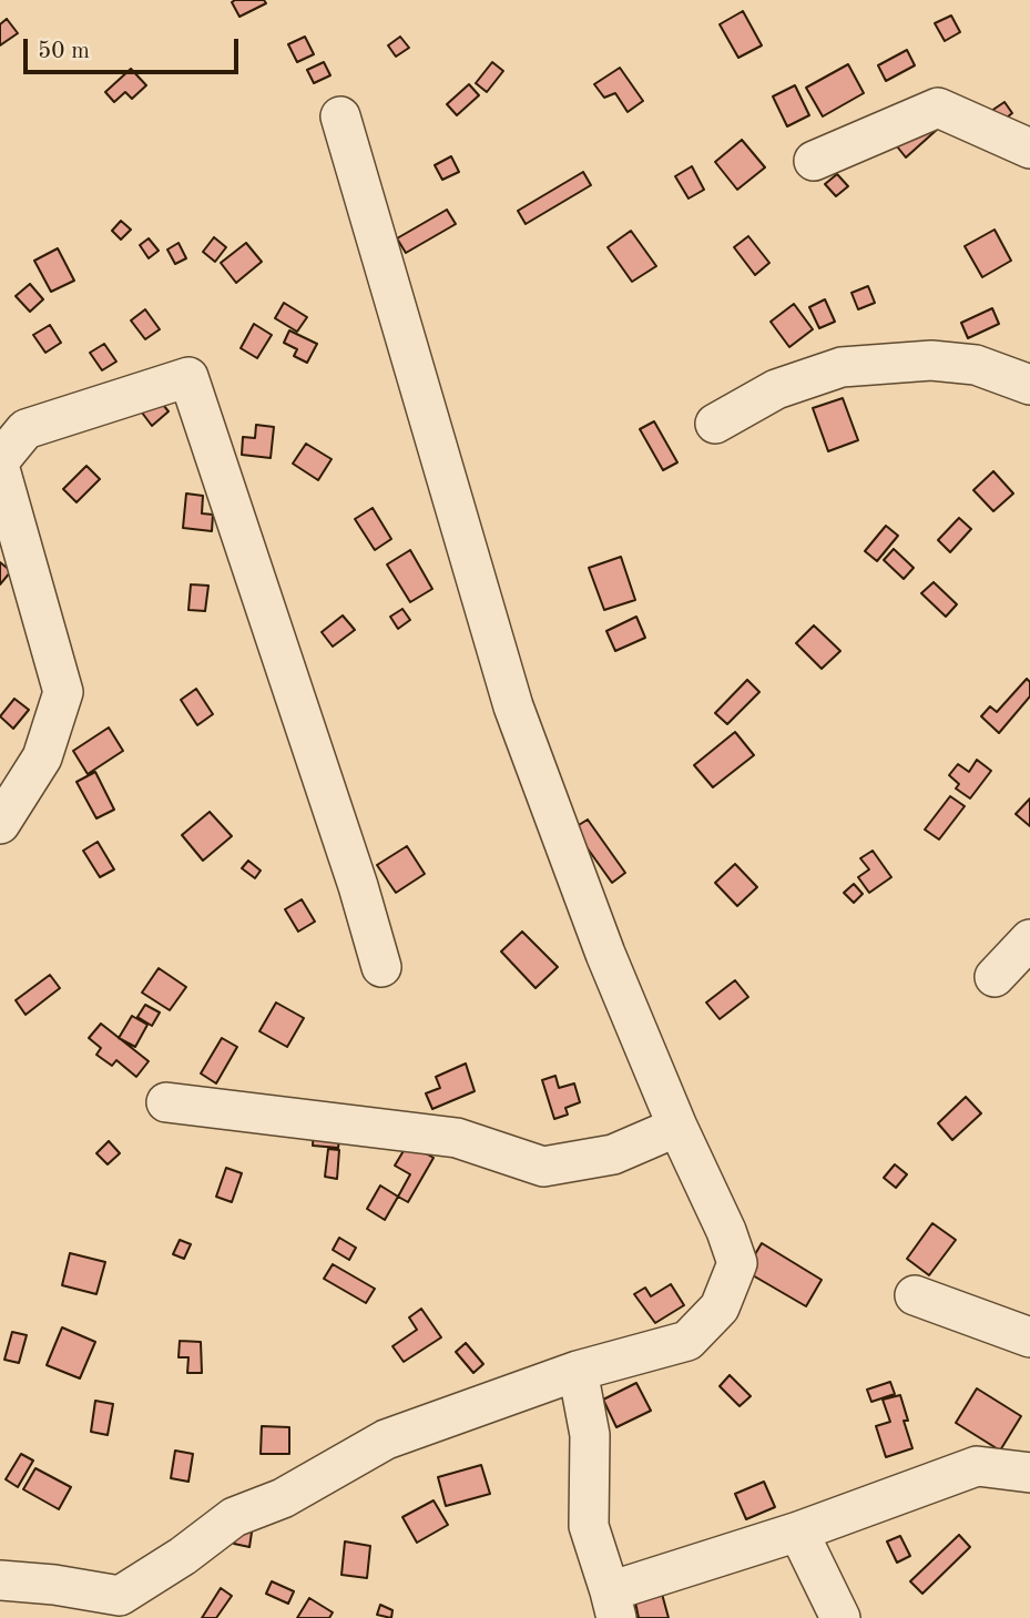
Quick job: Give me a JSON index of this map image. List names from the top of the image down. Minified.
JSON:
{"scale_bar":"50 m"}
